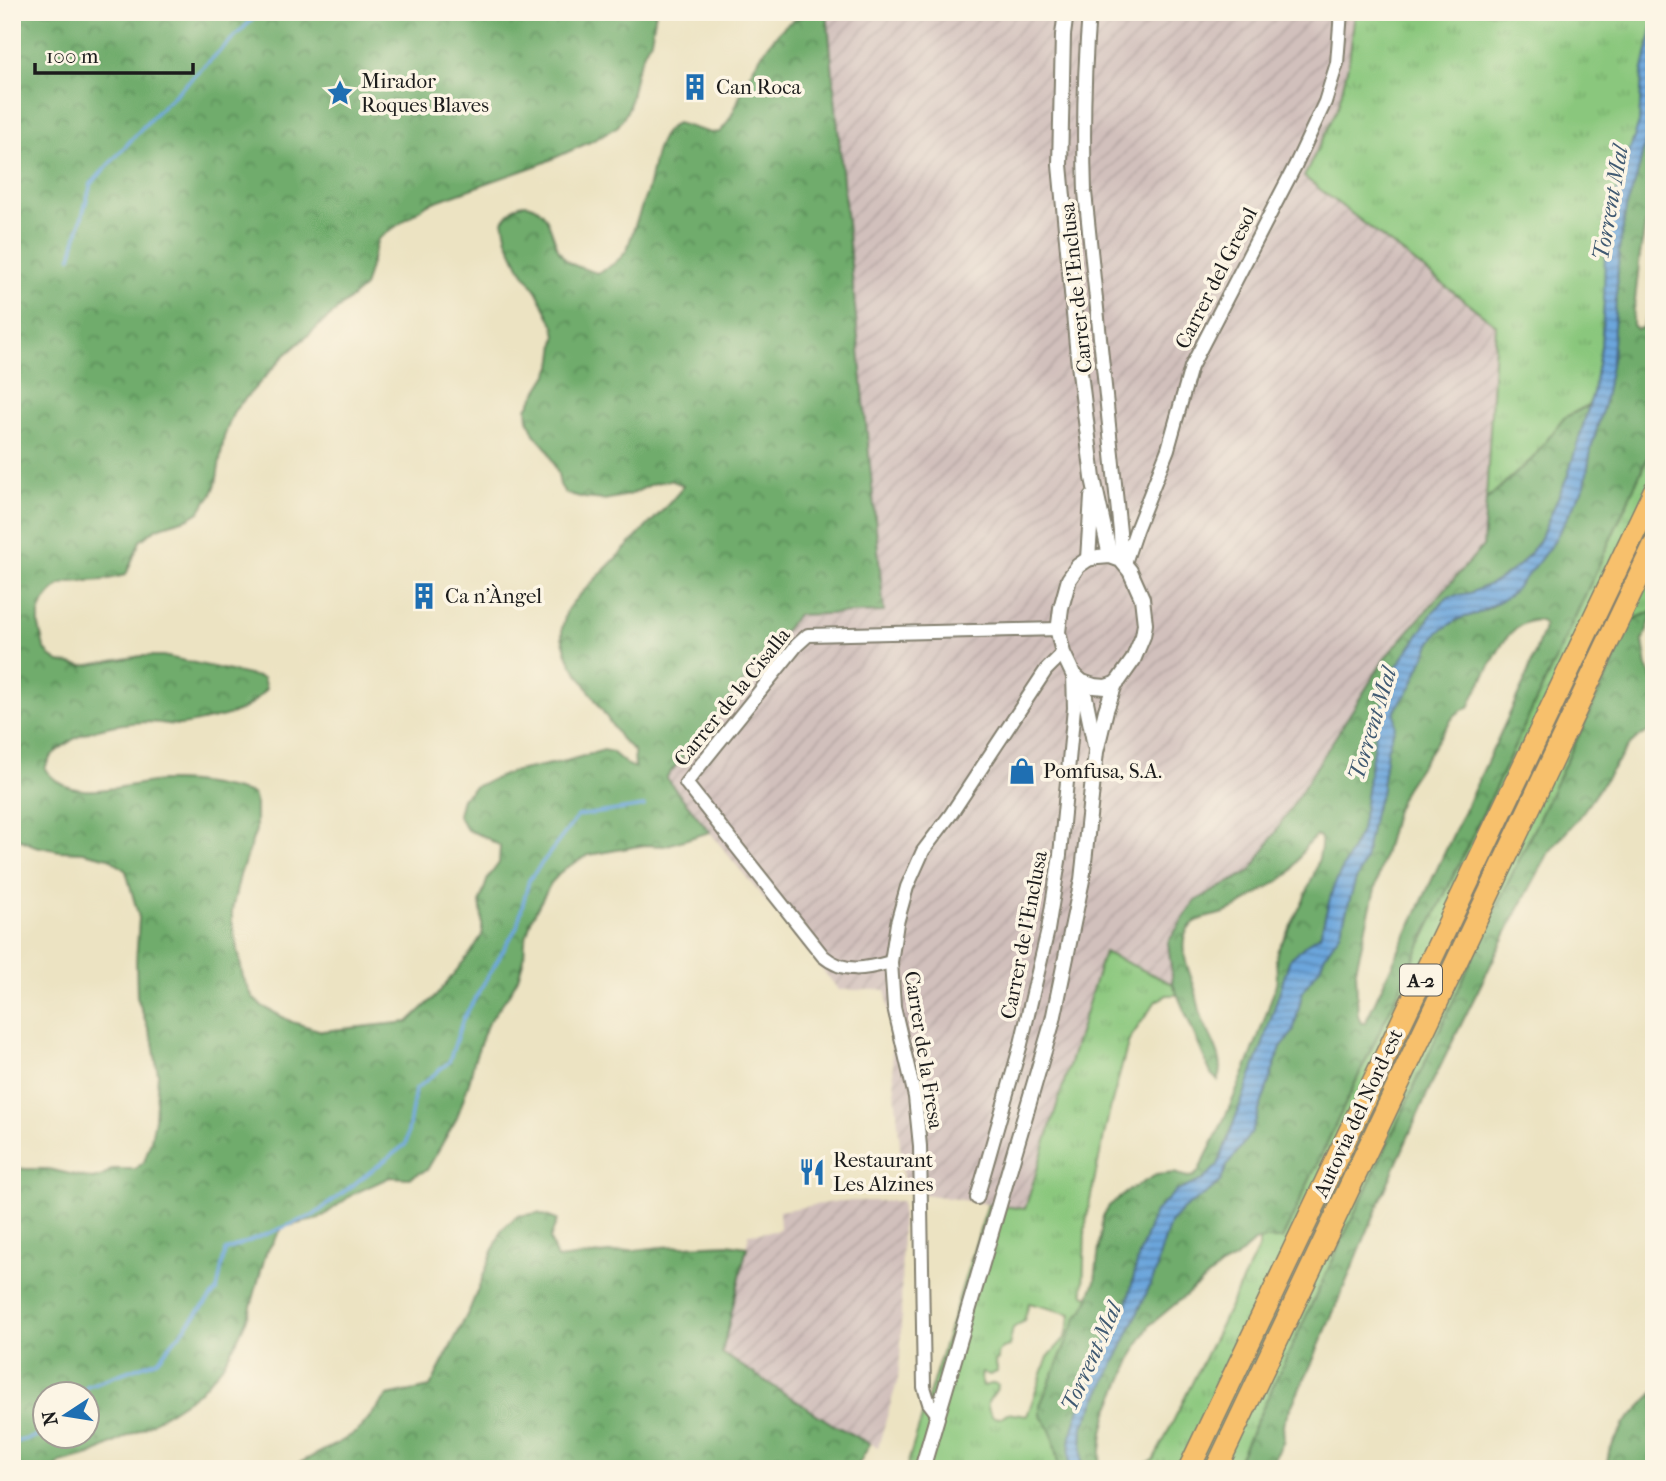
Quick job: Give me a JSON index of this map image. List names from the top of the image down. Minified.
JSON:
{"streets":{"highway":["A-2","Autovia del Nord-est"],"street":["Carrer del Gresol","Carrer de l'Enclusa","Carrer de la Cisalla","Carrer de la Fresa"]},"crossings":[["Carrer del Gresol","Carrer de l'Enclusa"],["Carrer del Gresol","Carrer de la Cisalla"],["Carrer del Gresol","Carrer de la Fresa"],["Carrer de l'Enclusa","Carrer de la Cisalla"],["Carrer de l'Enclusa","Carrer de la Fresa"],["Carrer de la Cisalla","Carrer de la Fresa"]],"water":["Torrent Mal"],"places":{"building":["Can Roca","Ca n'Àngel"],"place":["Mirador Roques Blaves"],"shop":["Pomfusa, S.A."],"restaurant":["Restaurant Les Alzines"]},"scale_bar":"100 m","north":"left"}
